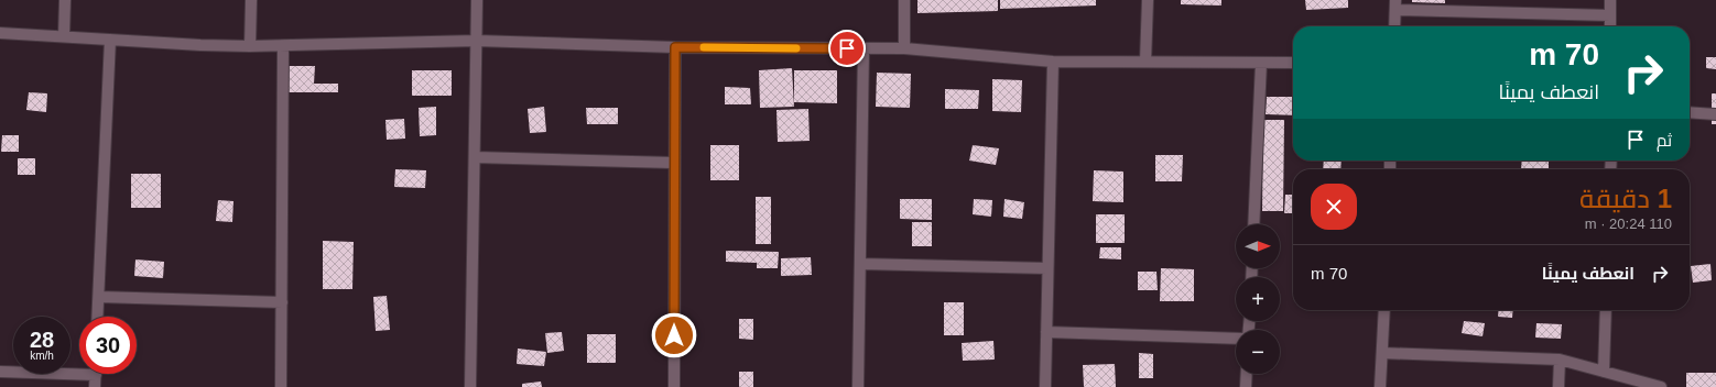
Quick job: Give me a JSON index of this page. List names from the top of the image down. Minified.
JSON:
{"north":"right","page":{"turn":["70 m","انعطف يمينًا"],"then":"ثم","heading":["1 دقيقة","110 m · 20:24"],"map_buttons":["+","−"],"list":[{"name":"انعطف يمينًا","value":"70 m"}],"speed":"28 km/h","limit":"30"}}
